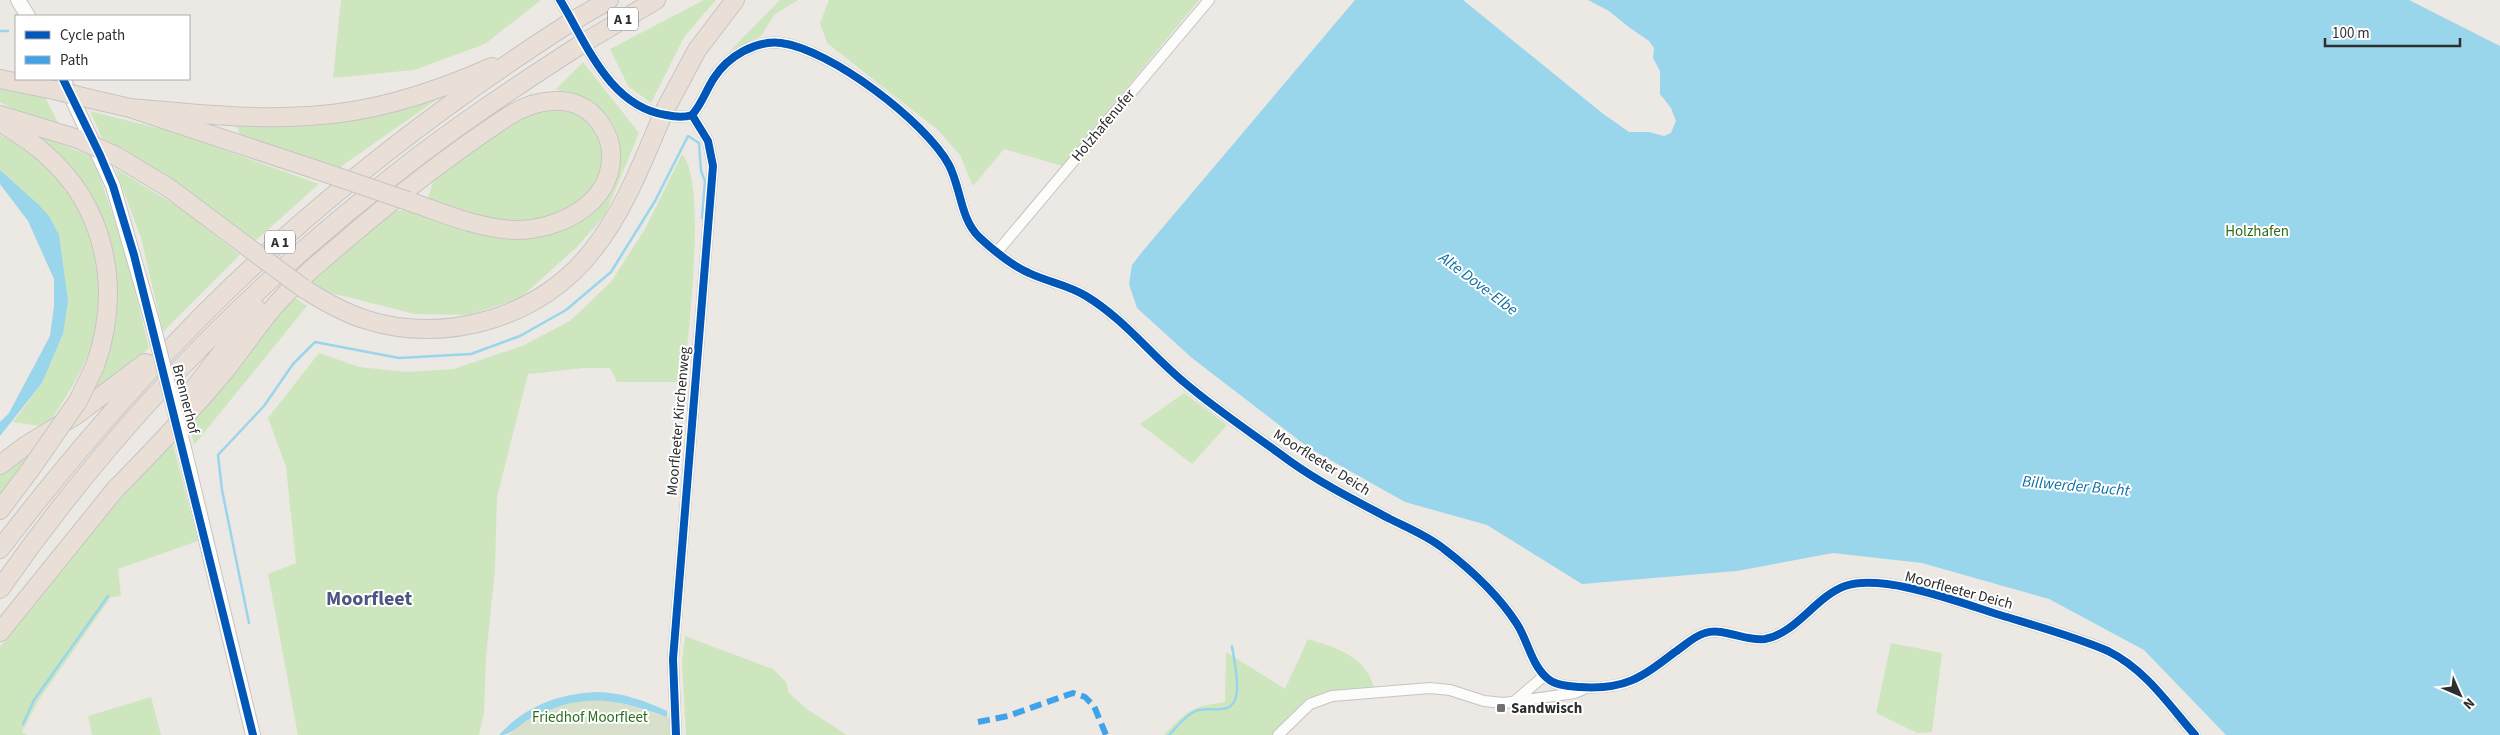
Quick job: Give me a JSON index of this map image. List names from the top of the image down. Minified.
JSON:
{"streets":{"highway":["A 1"],"street":["Holzhafenufer","Brennerhof","Moorfleeter Kirchenweg","Moorfleeter Deich"]},"crossings":[["Holzhafenufer","Moorfleeter Deich"],["Moorfleeter Kirchenweg","Moorfleeter Deich"]],"districts":["Moorfleet"],"water":["Alte Dove-Elbe","Billwerder Bucht"],"parks":["Holzhafen","Friedhof Moorfleet"],"places":{"transit":["Sandwisch"]},"legend":["Cycle path","Path"],"scale_bar":"100 m","north":"bottom right"}
